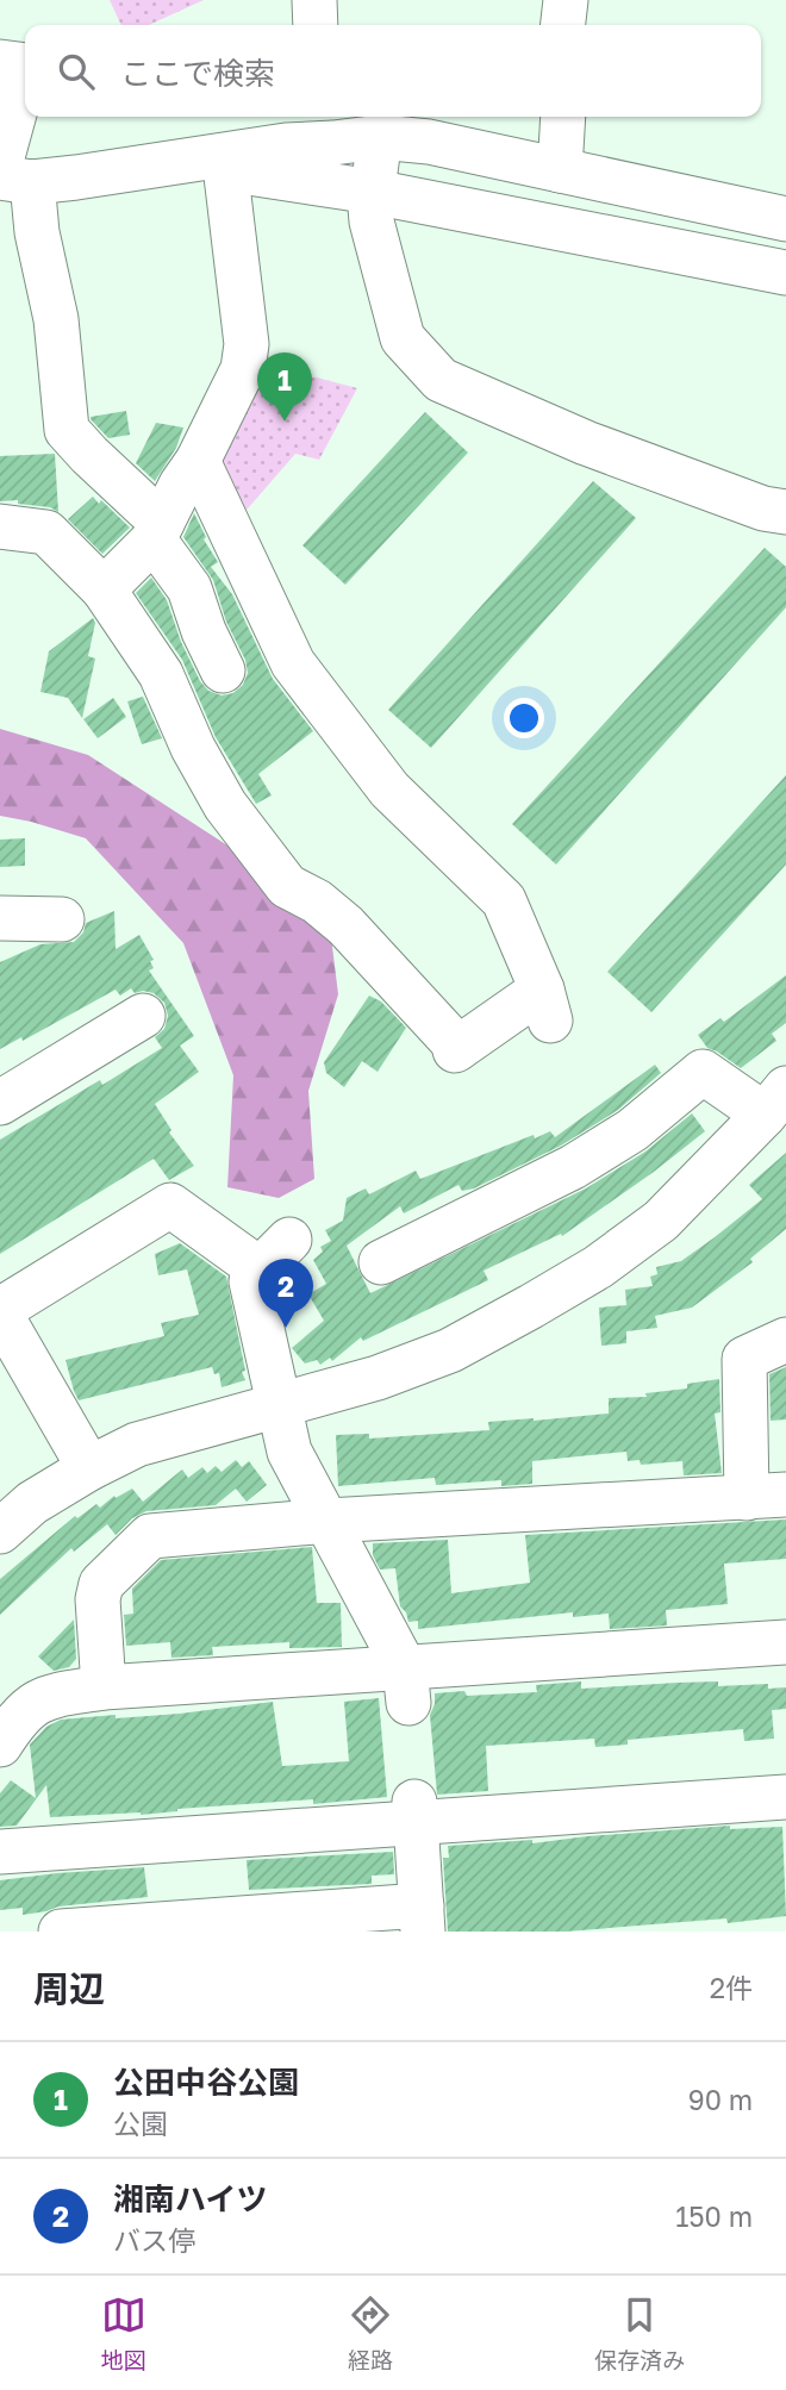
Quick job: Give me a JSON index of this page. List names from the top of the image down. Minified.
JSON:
{"page":{"search":"ここで検索","pins":["1","2"],"heading":["周辺","2件"],"list":[{"mark":"1","name":"公田中谷公園","note":"公園","value":"90 m"},{"mark":"2","name":"湘南ハイツ","note":"バス停","value":"150 m"}],"nav":["地図","経路","保存済み"]}}
